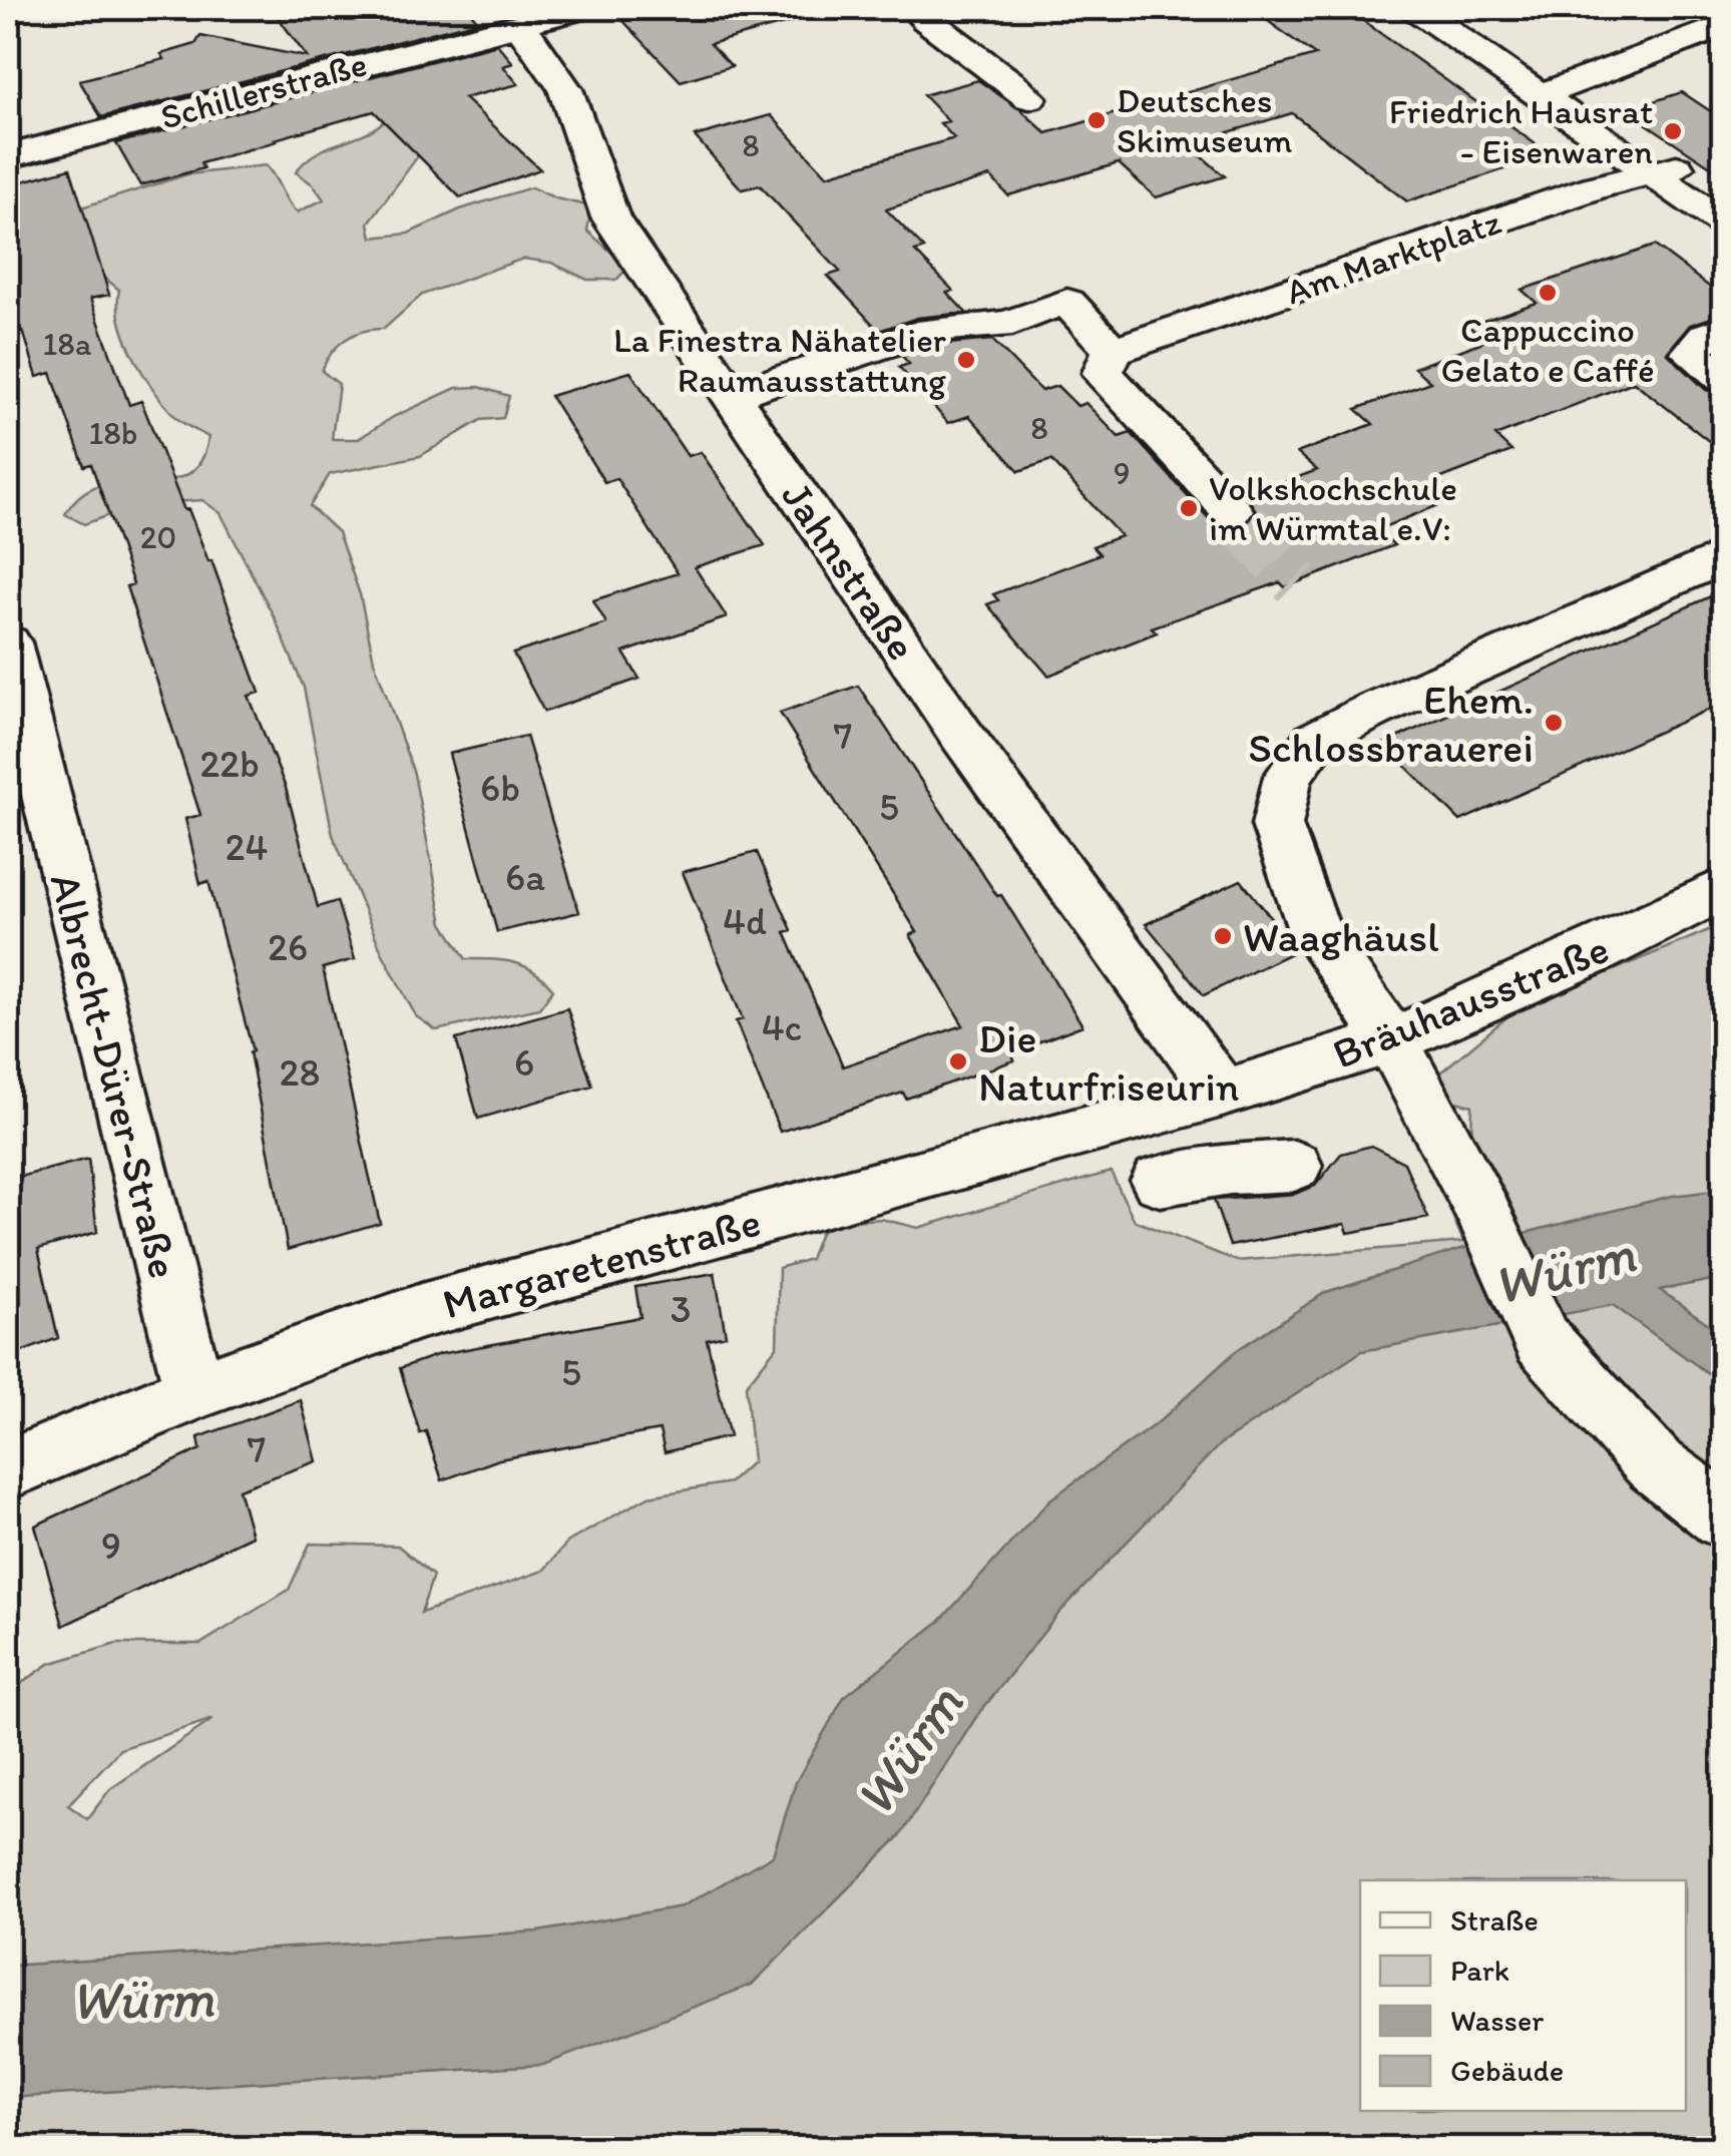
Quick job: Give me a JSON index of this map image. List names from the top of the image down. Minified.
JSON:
{"streets":{"street":["Schillerstraße","Am Marktplatz","Jahnstraße","Bräuhausstraße","Albrecht-Dürer-Straße","Margaretenstraße"]},"crossings":[["Schillerstraße","Jahnstraße"],["Jahnstraße","Bräuhausstraße"],["Jahnstraße","Margaretenstraße"],["Bräuhausstraße","Margaretenstraße"],["Albrecht-Dürer-Straße","Margaretenstraße"]],"water":["Würm"],"places":["Deutsches Skimuseum","Friedrich Hausrat - Eisenwaren","Cappuccino Gelato e Caffé","La Finestra Nähatelier Raumausstattung","Volkshochschule im Würmtal e.V:","Ehem. Schlossbrauerei","Waaghäusl","Die Naturfriseurin"],"house_numbers":["8","18a","8","18b","9","20","7","22b","6b","5","24","6a","4d","26","4c","6","28","3","5","7","9"],"legend":["Straße","Park","Wasser","Gebäude"]}
